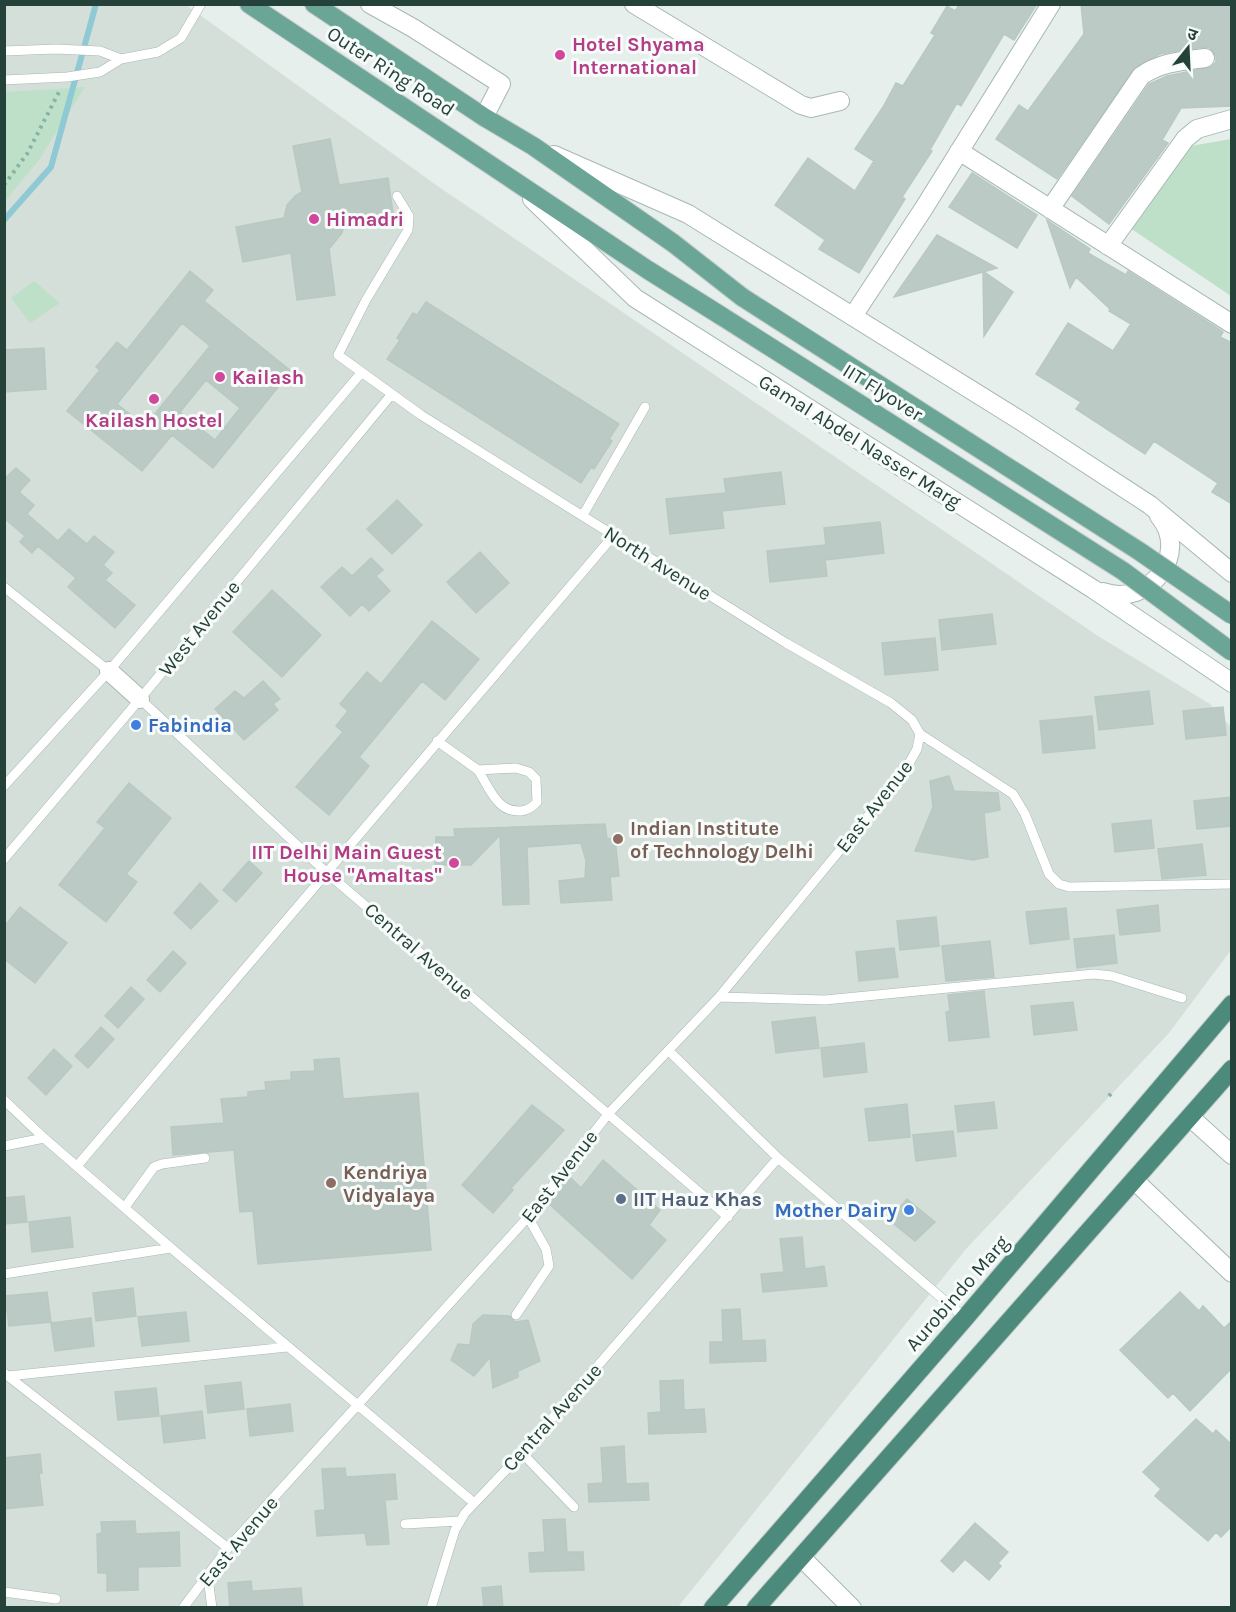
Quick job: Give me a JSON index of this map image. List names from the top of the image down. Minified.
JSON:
{"streets":{"highway":["Aurobindo Marg"],"main road":["Outer Ring Road","IIT Flyover"],"street":["Gamal Abdel Nasser Marg","Central Avenue"],"lane":["North Avenue","West Avenue","East Avenue"]},"crossings":[["Outer Ring Road","IIT Flyover"],["Outer Ring Road","Gamal Abdel Nasser Marg"],["IIT Flyover","Gamal Abdel Nasser Marg"],["North Avenue","West Avenue"],["North Avenue","East Avenue"],["West Avenue","Central Avenue"],["East Avenue","Central Avenue"]],"places":["Hotel Shyama International","Himadri","Kailash","Kailash Hostel","Fabindia","Indian Institute of Technology Delhi","IIT Delhi Main Guest House \"Amaltas\"","Kendriya Vidyalaya","IIT Hauz Khas","Mother Dairy"],"north":"top"}
